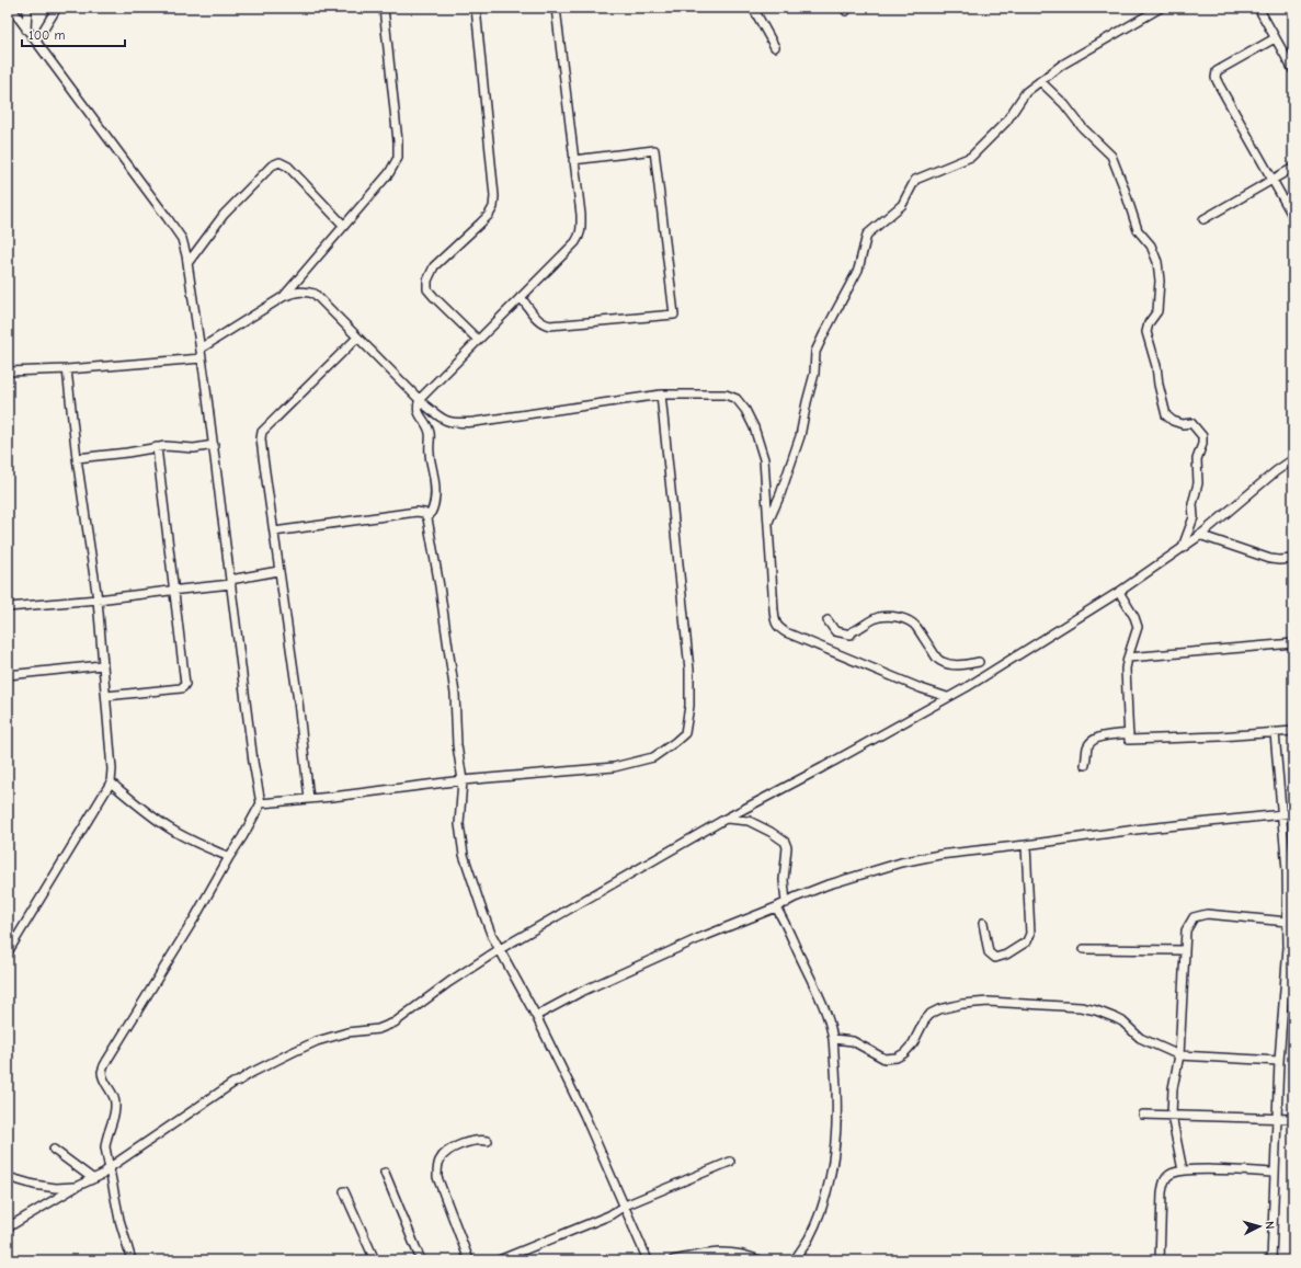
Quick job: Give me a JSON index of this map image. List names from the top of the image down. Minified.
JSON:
{"scale_bar":"100 m","north":"right"}
